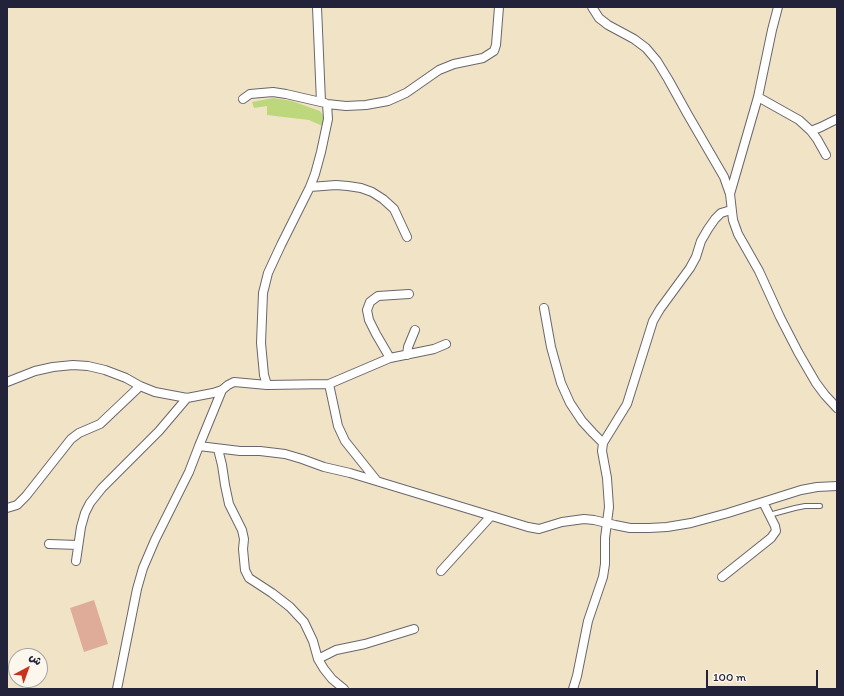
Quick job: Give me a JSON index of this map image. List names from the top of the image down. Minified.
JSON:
{"scale_bar":"100 m","north":"top right"}
